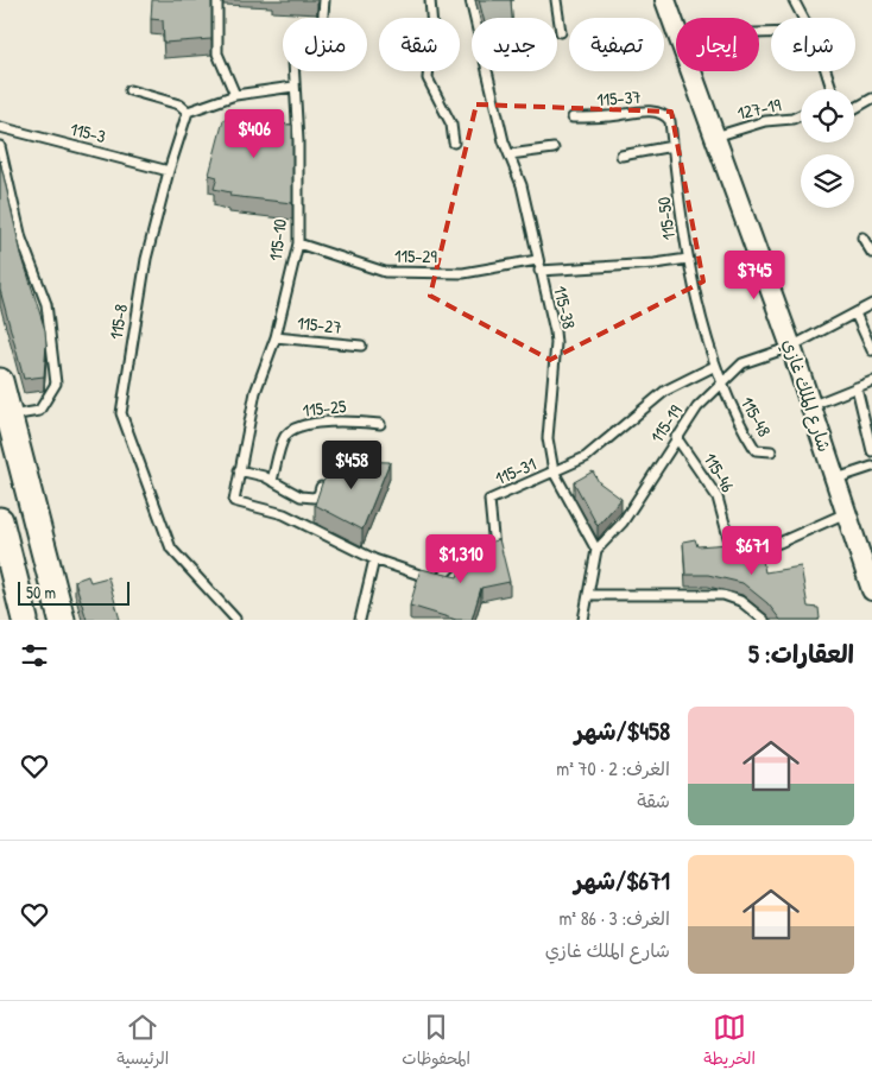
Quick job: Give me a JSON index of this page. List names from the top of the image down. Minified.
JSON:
{"streets":{"street":["شارع الملك غازي"],"lane":["115-37","127-19","115-3","115-50","115-10","115-29","115-38","115-8","115-27","115-25","115-48","115-19","115-31","115-46"]},"crossings":[["115-37","115-50"],["127-19","شارع الملك غازي"],["115-3","115-8"],["115-50","115-48"],["115-50","115-19"],["115-50","115-31"],["115-10","115-29"],["115-10","115-27"],["115-10","115-31"],["115-29","115-38"],["115-38","115-19"],["115-38","115-31"],["شارع الملك غازي","115-19"],["شارع الملك غازي","115-46"],["115-48","115-19"],["115-19","115-46"]],"scale_bar":"50 m","page":{"chip":["شراء","إيجار","تصفية","جديد","شقة","منزل"],"price":["$406","$745","$458","$671","$1,310"],"scale":"50 m","heading":"العقارات: 5","list":[{"name":"$458/شهر","note":"الغرف: 2 · 70 m² · شقة"},{"name":"$671/شهر","note":"الغرف: 3 · 86 m² · شارع الملك غازي"}],"tabs":["الخريطة","المحفوظات","الرئيسية"]}}
